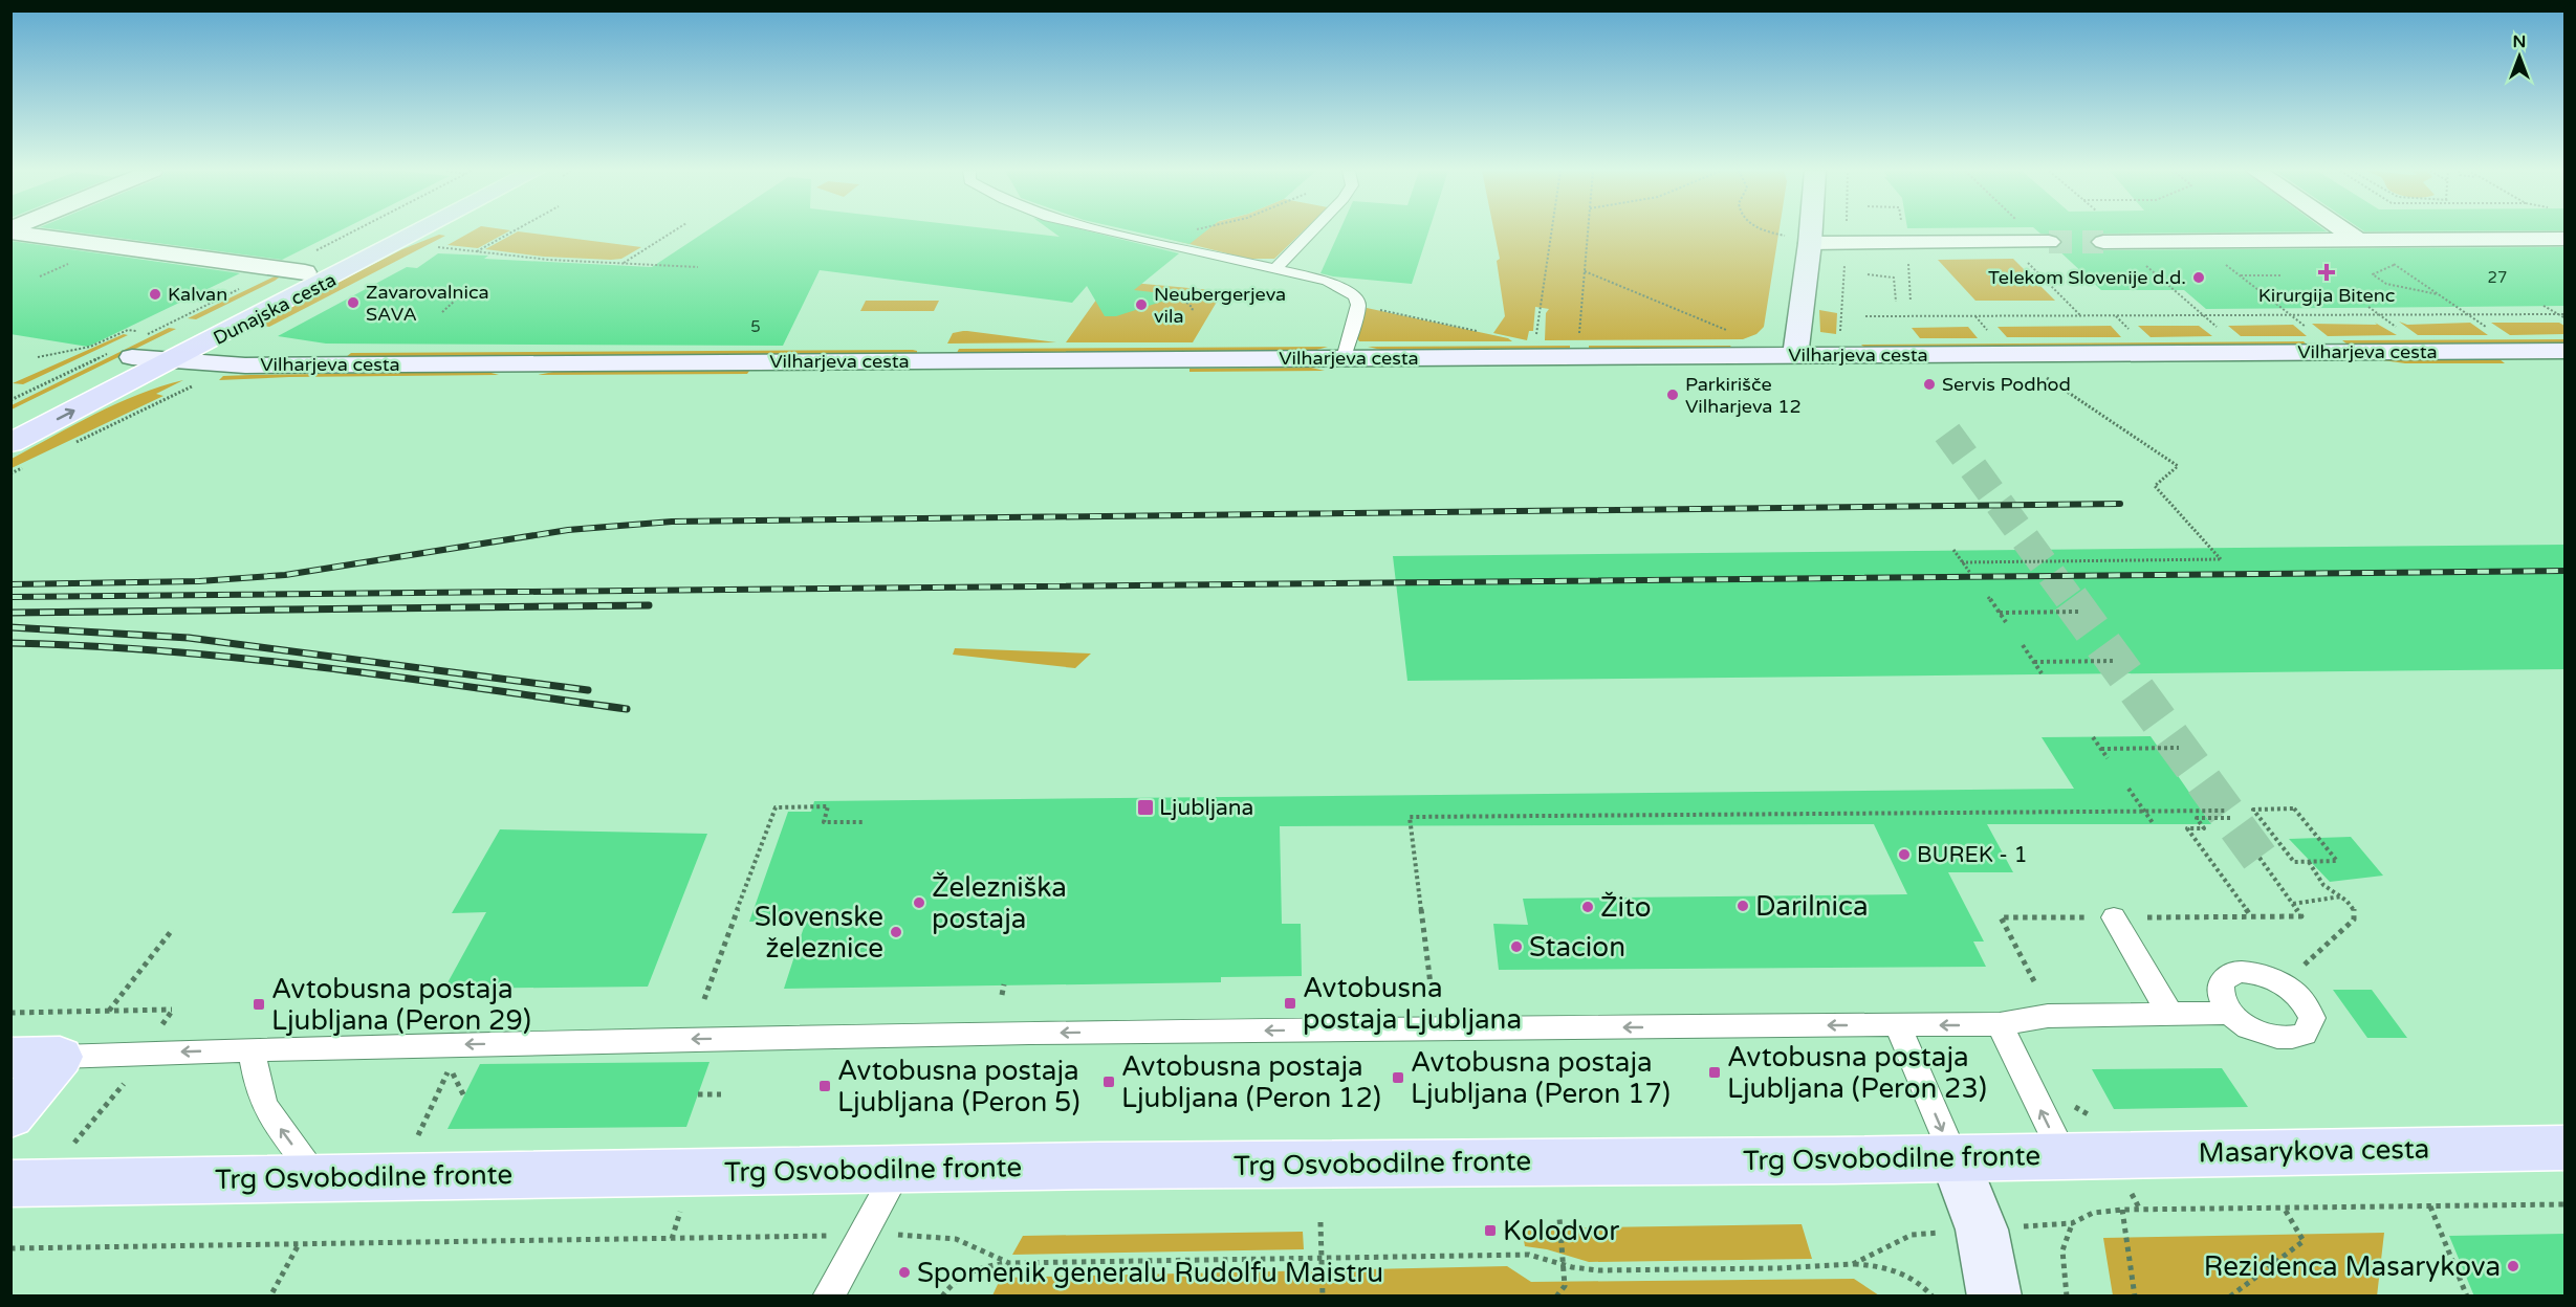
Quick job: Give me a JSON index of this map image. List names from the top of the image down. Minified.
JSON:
{"streets":{"main road":["Dunajska cesta","Vilharjeva cesta","Masarykova cesta","Trg Osvobodilne fronte"]},"crossings":[["Dunajska cesta","Vilharjeva cesta"],["Masarykova cesta","Trg Osvobodilne fronte"]],"places":{"health":["Kirurgija Bitenc"],"other":["Telekom Slovenije d.d.","Kalvan","Zavarovalnica SAVA","Neubergerjeva vila","Servis Podhod","Parkirišče Vilharjeva 12","BUREK - 1","Železniška postaja","Darilnica","Žito","Slovenske železnice","Stacion","Rezidenca Masarykova","Spomenik generalu Rudolfu Maistru"],"transit":["Ljubljana","Avtobusna postaja Ljubljana","Avtobusna postaja Ljubljana (Peron 29)","Avtobusna postaja Ljubljana (Peron 23)","Avtobusna postaja Ljubljana (Peron 17)","Avtobusna postaja Ljubljana (Peron 12)","Avtobusna postaja Ljubljana (Peron 5)","Kolodvor"]},"house_numbers":["27","5"],"north":"top"}
